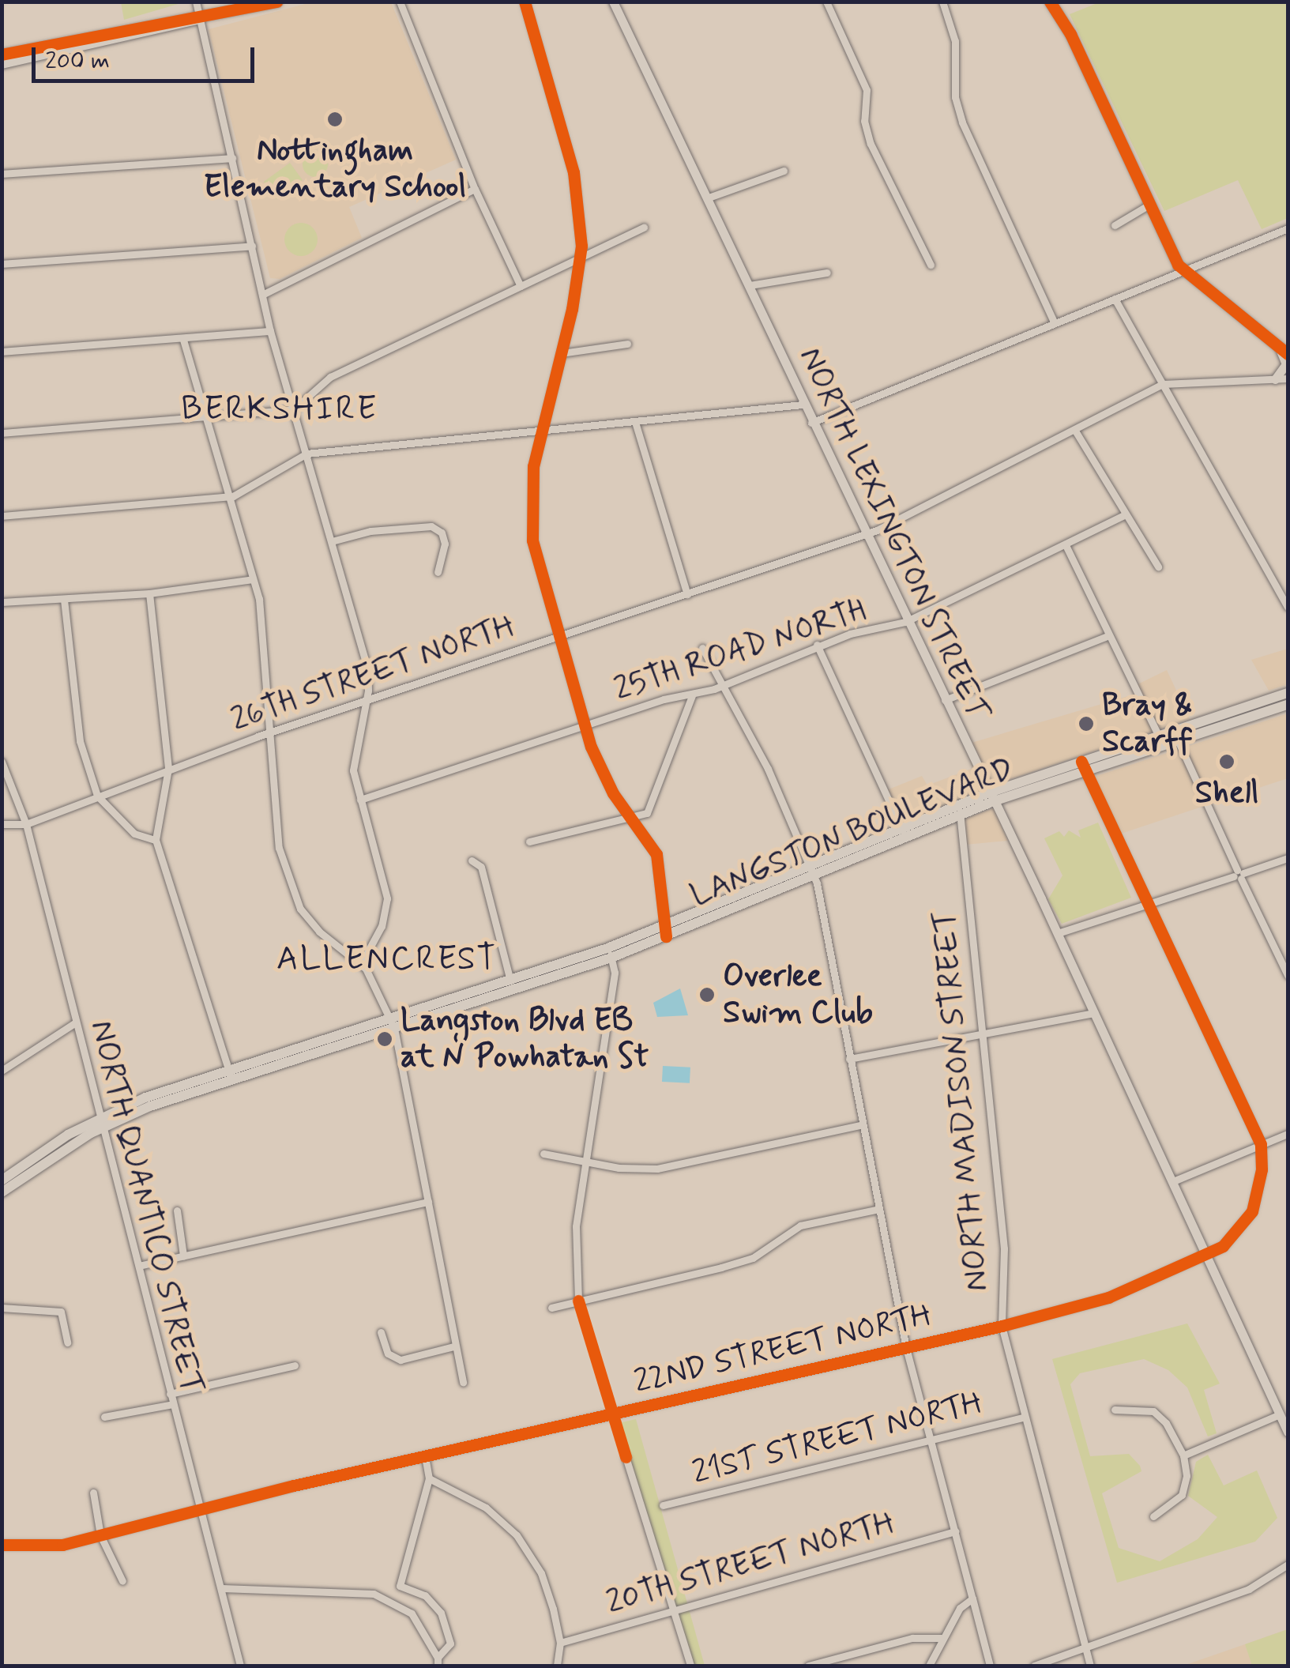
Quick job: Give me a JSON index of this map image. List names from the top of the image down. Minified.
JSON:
{"streets":{"main road":["LANGSTON BOULEVARD"],"street":["NORTH LEXINGTON STREET","25TH ROAD NORTH","26TH STREET NORTH","NORTH MADISON STREET","NORTH QUANTICO STREET","22ND STREET NORTH","21ST STREET NORTH","20TH STREET NORTH"]},"crossings":[["NORTH LEXINGTON STREET","25TH ROAD NORTH"],["NORTH LEXINGTON STREET","26TH STREET NORTH"],["NORTH LEXINGTON STREET","LANGSTON BOULEVARD"],["NORTH LEXINGTON STREET","22ND STREET NORTH"],["26TH STREET NORTH","NORTH QUANTICO STREET"],["LANGSTON BOULEVARD","NORTH MADISON STREET"],["LANGSTON BOULEVARD","NORTH QUANTICO STREET"],["NORTH MADISON STREET","22ND STREET NORTH"],["NORTH MADISON STREET","21ST STREET NORTH"],["NORTH QUANTICO STREET","22ND STREET NORTH"]],"districts":["BERKSHIRE","ALLENCREST"],"places":["Nottingham Elementary School","Bray & Scarff","Shell","Overlee Swim Club","Langston Blvd EB at N Powhatan St"],"scale_bar":"200 m"}
